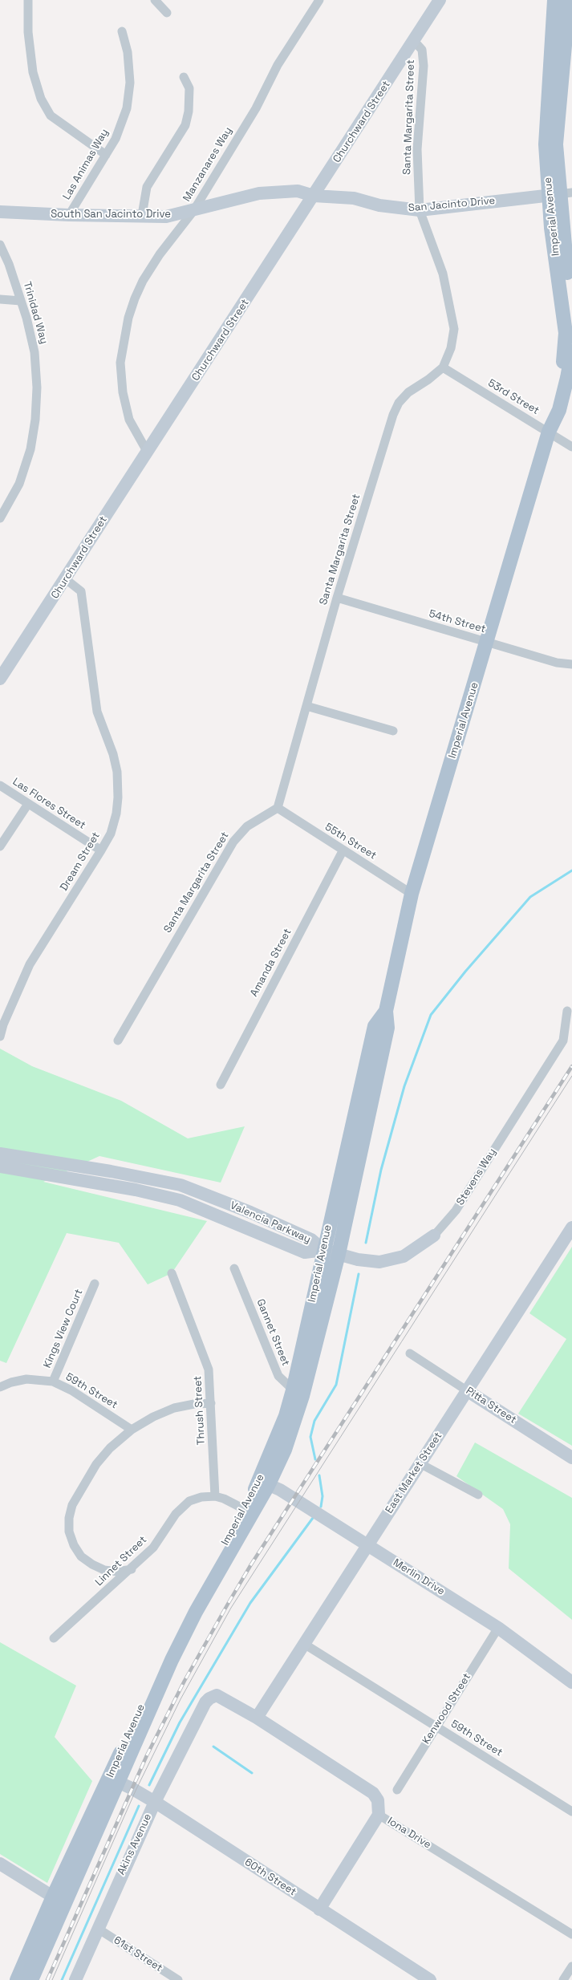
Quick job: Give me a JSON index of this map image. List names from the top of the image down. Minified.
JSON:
{"streets":{"main road":["Imperial Avenue"],"street":["Santa Margarita Street","Churchward Street","Las Animas Way","Manzanares Way","San Jacinto Drive","South San Jacinto Drive","Trinidad Way","53rd Street","54th Street","Las Flores Street","55th Street","Dream Street","Amanda Street","Stevens Way","Valencia Parkway","Kings View Court","Gannet Street","59th Street","Pitta Street","Thrush Street","East Market Street","Linnet Street","Merlin Drive","Kenwood Street","Iona Drive","Akins Avenue","60th Street","61st Street"]},"crossings":[["Santa Margarita Street","Churchward Street"],["Santa Margarita Street","San Jacinto Drive"],["Santa Margarita Street","53rd Street"],["Santa Margarita Street","54th Street"],["Santa Margarita Street","55th Street"],["Churchward Street","Manzanares Way"],["Churchward Street","San Jacinto Drive"],["Churchward Street","South San Jacinto Drive"],["Churchward Street","Dream Street"],["Las Animas Way","South San Jacinto Drive"],["Manzanares Way","South San Jacinto Drive"],["San Jacinto Drive","South San Jacinto Drive"],["San Jacinto Drive","Imperial Avenue"],["Imperial Avenue","53rd Street"],["Imperial Avenue","54th Street"],["Imperial Avenue","55th Street"],["Imperial Avenue","Stevens Way"],["Imperial Avenue","Valencia Parkway"],["Imperial Avenue","Gannet Street"],["Imperial Avenue","Linnet Street"],["Imperial Avenue","Merlin Drive"],["Imperial Avenue","60th Street"],["Las Flores Street","Dream Street"],["55th Street","Amanda Street"],["Stevens Way","Valencia Parkway"],["Kings View Court","59th Street"],["59th Street","East Market Street"],["59th Street","Kenwood Street"],["Pitta Street","East Market Street"],["Thrush Street","Linnet Street"],["East Market Street","Merlin Drive"],["East Market Street","Iona Drive"],["Merlin Drive","Kenwood Street"],["Iona Drive","Akins Avenue"],["Akins Avenue","60th Street"],["Akins Avenue","61st Street"]]}
